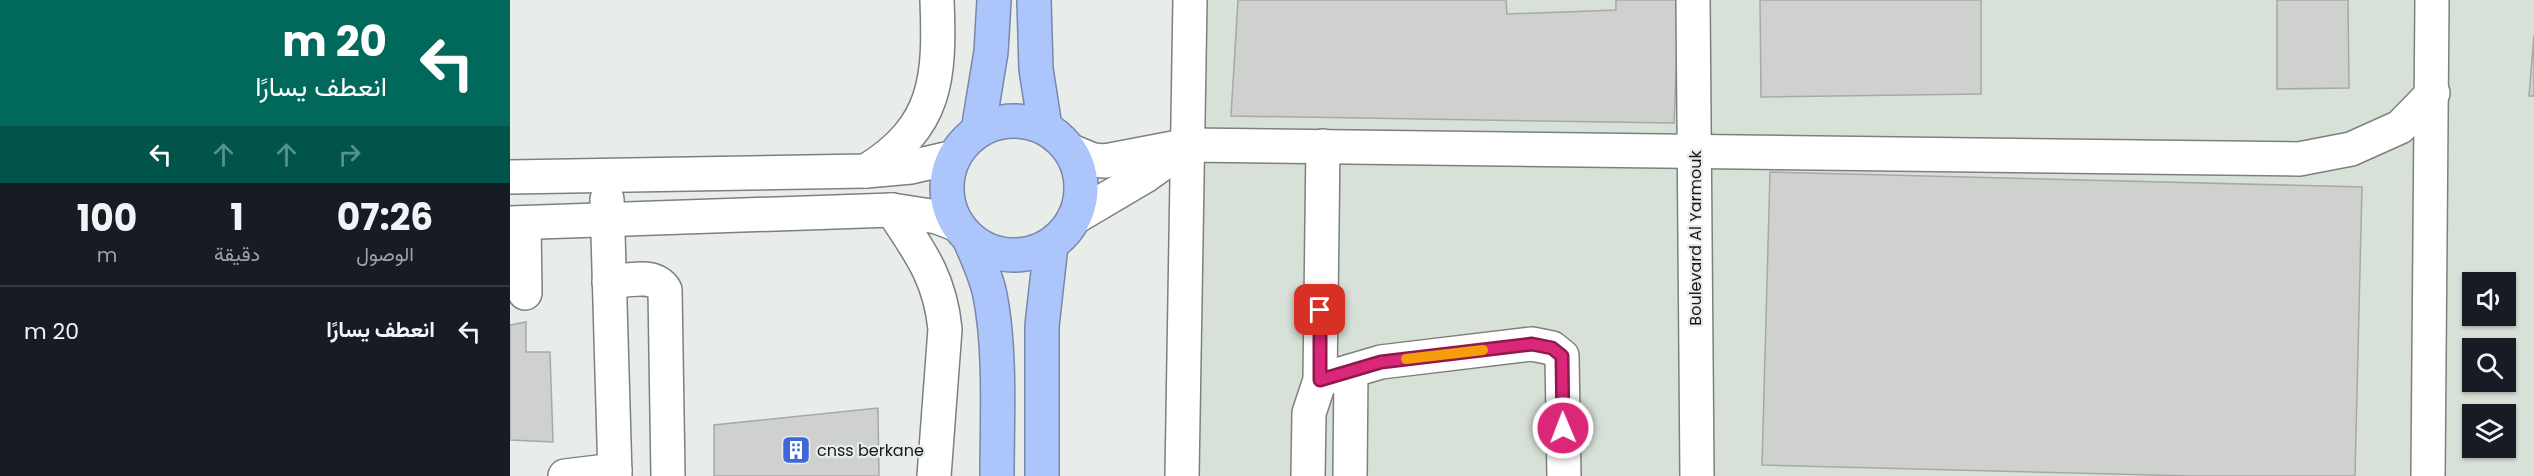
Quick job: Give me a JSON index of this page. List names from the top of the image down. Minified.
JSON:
{"streets":{"street":["Boulevard Al Yarmouk"]},"places":{"building":["cnss berkane"]},"page":{"turn":["20 m","انعطف يسارًا"],"eta":["07:26","الوصول","1","دقيقة","100","m"],"list":[{"name":"انعطف يسارًا","value":"20 m"}]}}
